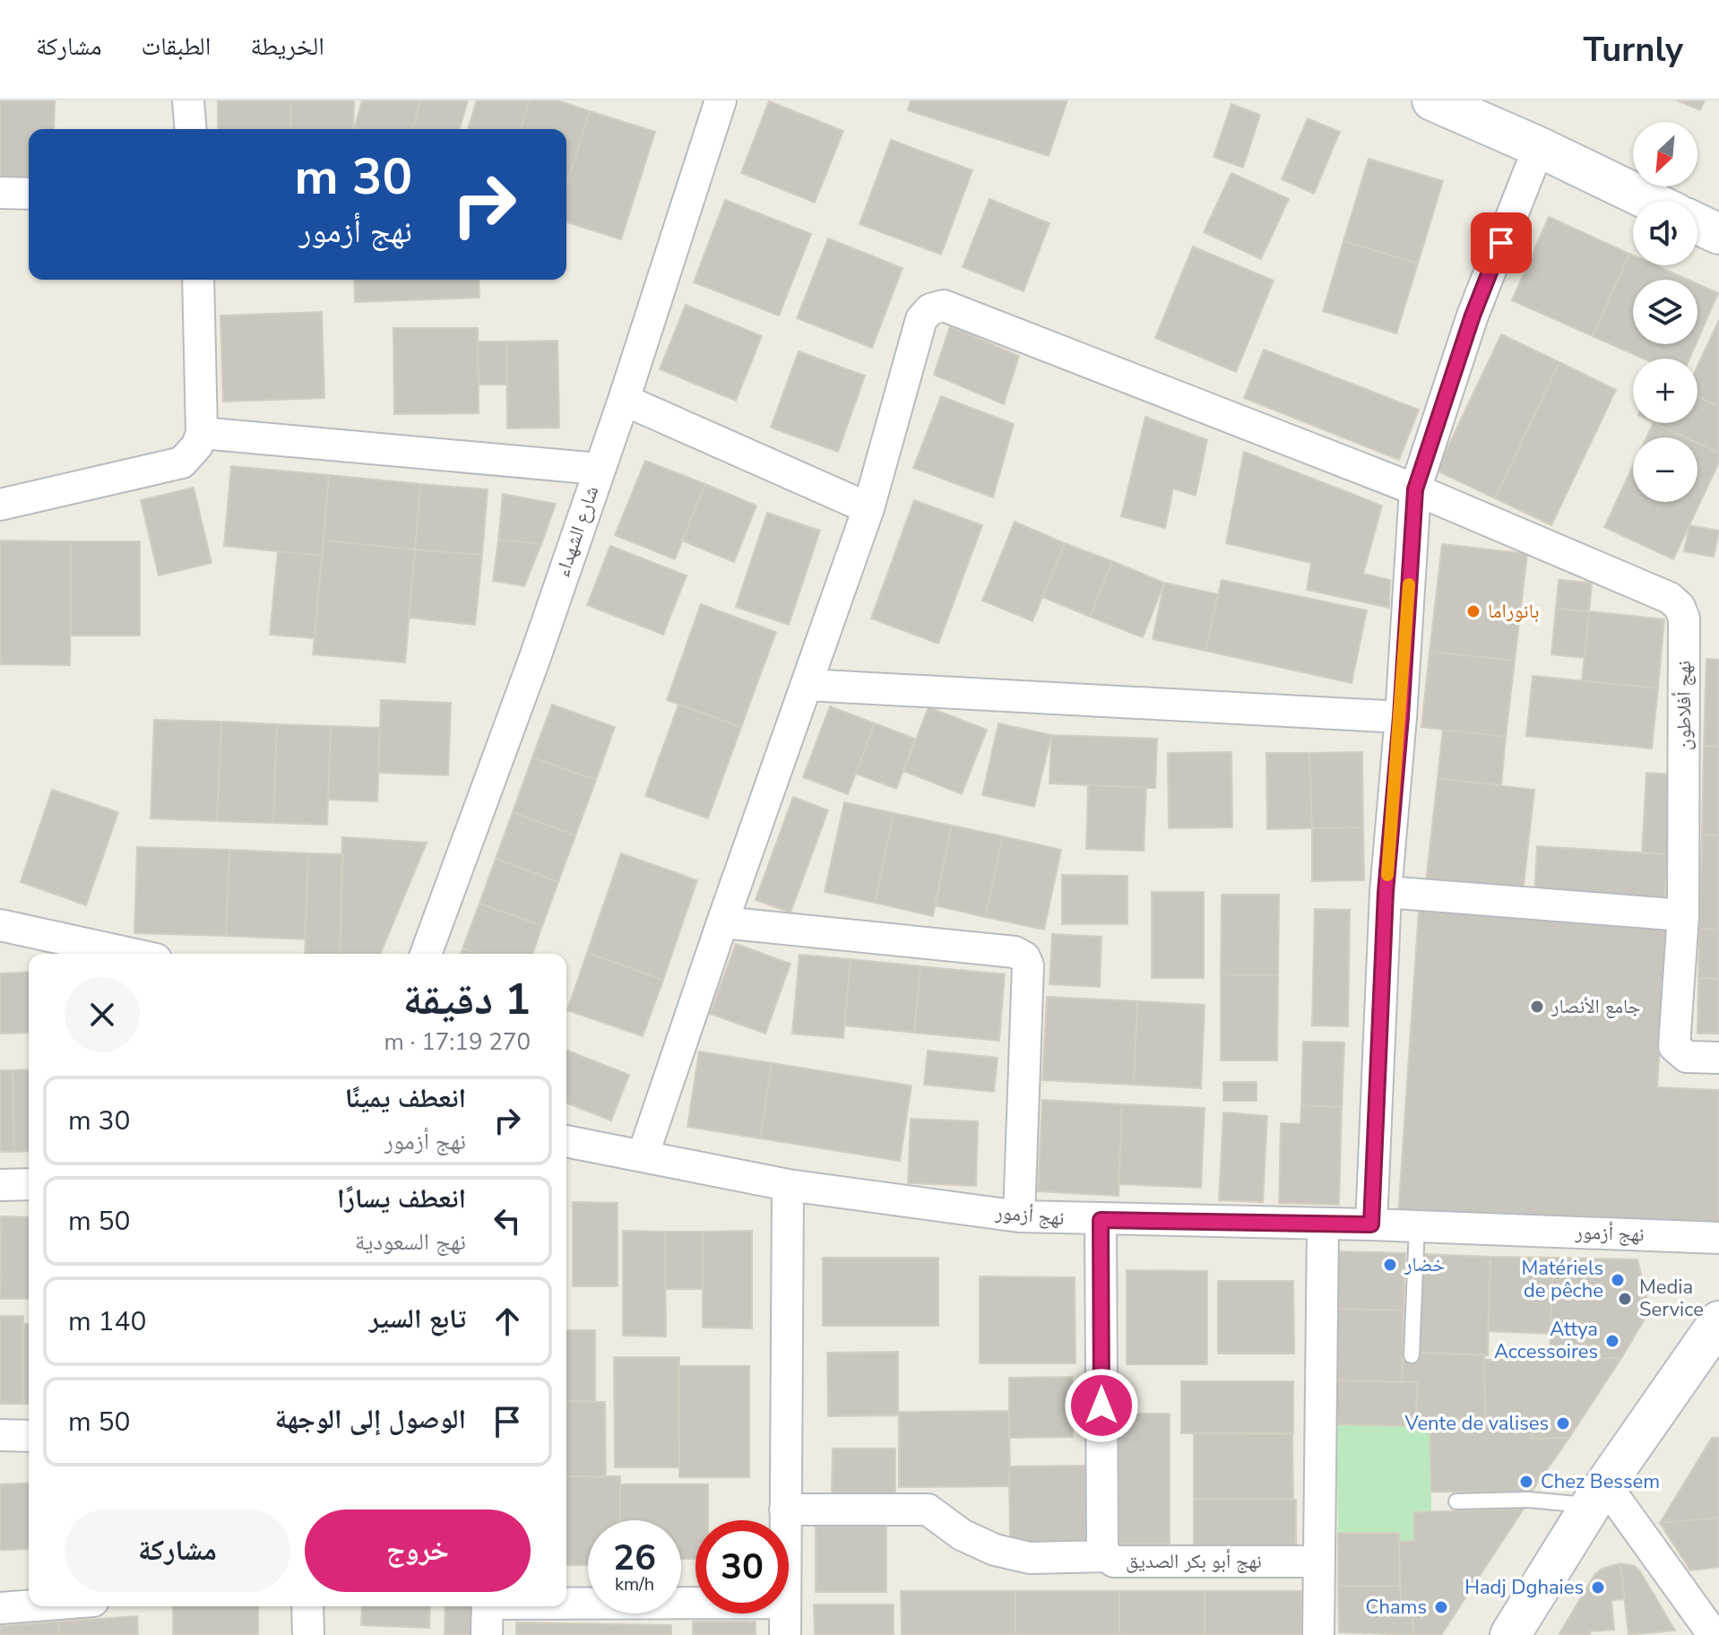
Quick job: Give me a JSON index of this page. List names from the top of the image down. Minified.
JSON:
{"streets":{"street":["شارع الشهداء","نهج أفلاطون","نهج أزمور","نهج أبو بكر الصديق"]},"crossings":[["نهج أزمور","نهج أبو بكر الصديق"]],"places":["بانوراما","جامع الأنصار","خضار","Matériels de pêche","Media Service","Attya Accessoires","Vente de valises","Chez Bessem","Hadj Dghaies","Chams"],"north":"bottom left","page":{"header":"Turnly","nav":["الخريطة","الطبقات","مشاركة"],"map_buttons":["+","−"],"turn":["30 m","نهج أزمور"],"heading":["1 دقيقة","270 m · 17:19"],"list":[{"name":"انعطف يمينًا","note":"نهج أزمور","value":"30 m"},{"name":"انعطف يسارًا","note":"نهج السعودية","value":"50 m"},{"name":"تابع السير","value":"140 m"},{"name":"الوصول إلى الوجهة","value":"50 m"}],"buttons":["خروج","مشاركة"],"speed":"26 km/h","limit":"30"}}
